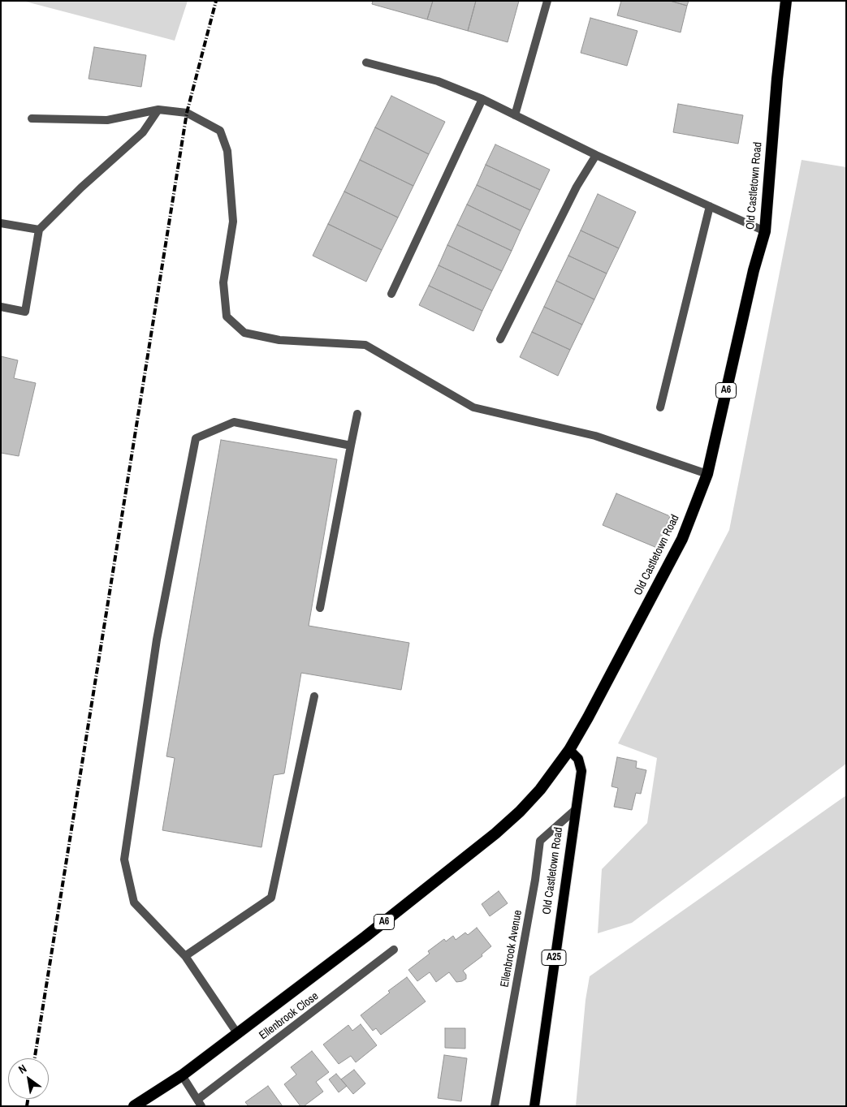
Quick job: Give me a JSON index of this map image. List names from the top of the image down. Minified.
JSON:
{"streets":{"highway":["Old Castletown Road","A6"],"main road":["A25"],"street":["Ellenbrook Avenue","Ellenbrook Close"]},"crossings":[["Old Castletown Road","A6"],["Old Castletown Road","Ellenbrook Avenue"]],"north":"top left"}
